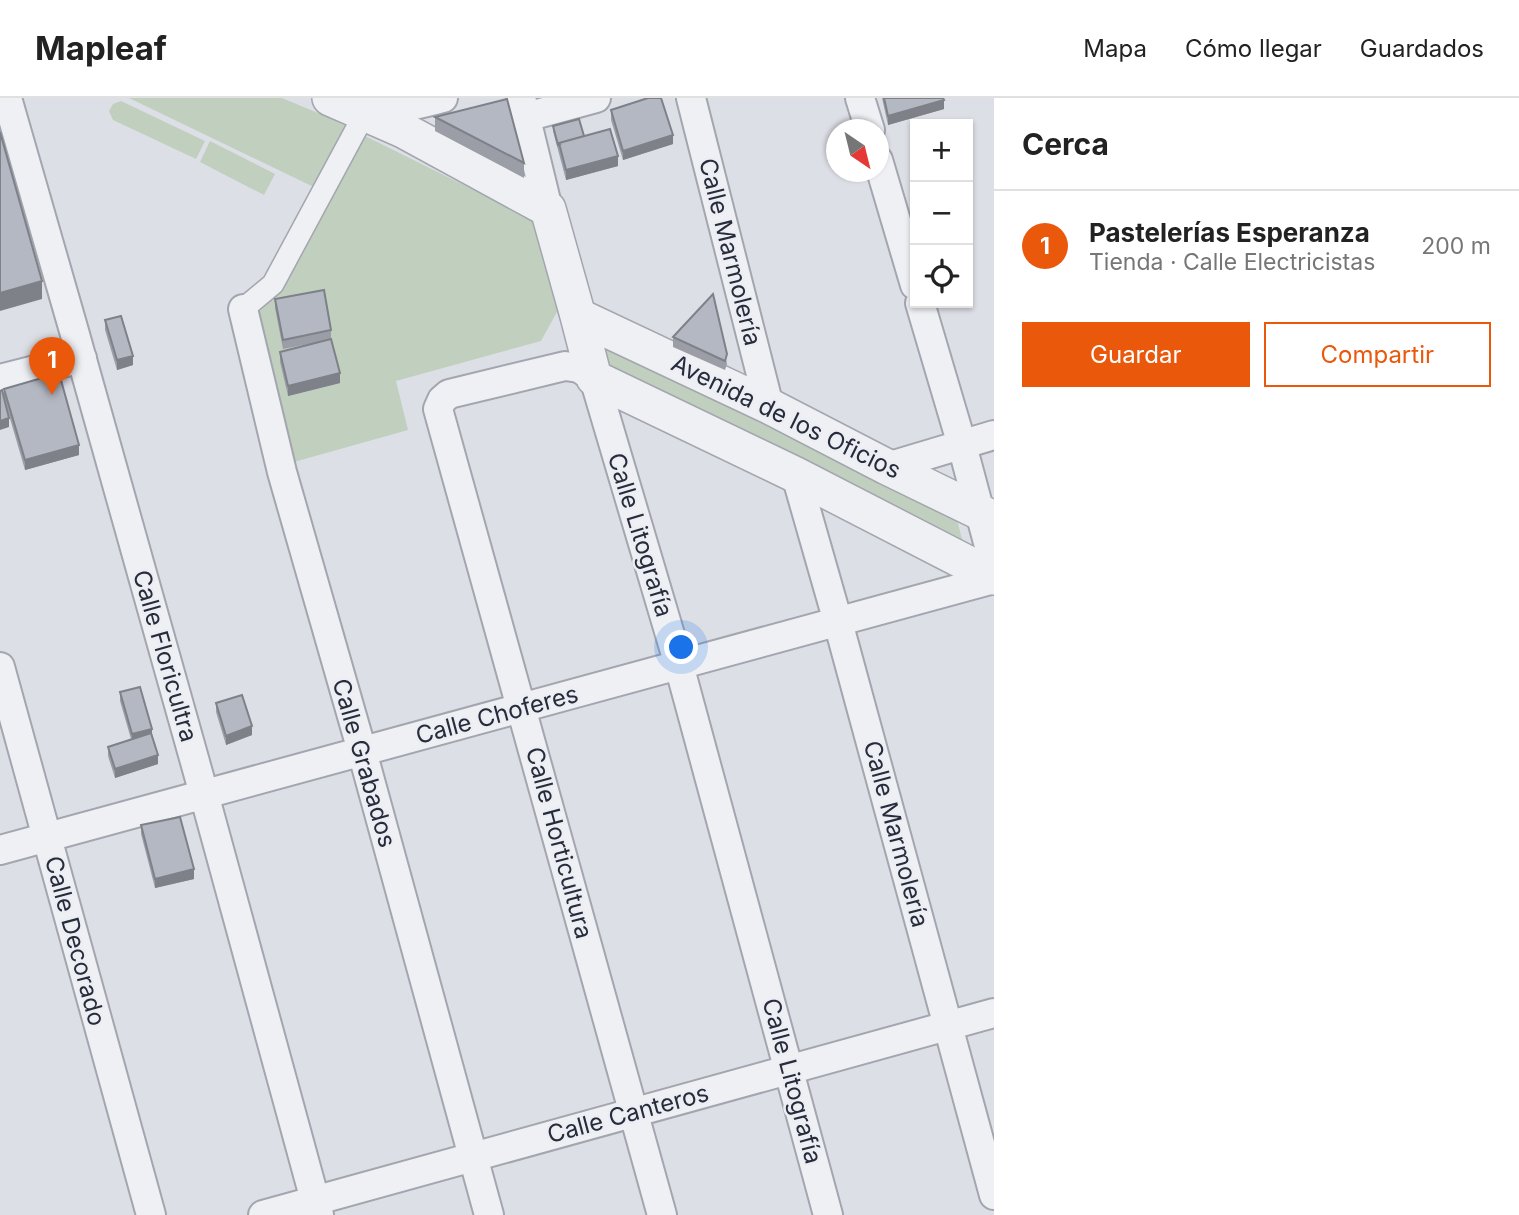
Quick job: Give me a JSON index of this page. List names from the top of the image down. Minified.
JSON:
{"streets":{"street":["Calle Marmolería","Avenida de los Oficios","Calle Litografía","Calle Floricultra","Calle Choferes","Calle Grabados","Calle Horticultura","Calle Decorado","Calle Canteros"]},"crossings":[["Calle Marmolería","Avenida de los Oficios"],["Calle Marmolería","Calle Choferes"],["Calle Marmolería","Calle Canteros"],["Avenida de los Oficios","Calle Litografía"],["Avenida de los Oficios","Calle Choferes"],["Avenida de los Oficios","Calle Horticultura"],["Calle Litografía","Calle Choferes"],["Calle Litografía","Calle Horticultura"],["Calle Litografía","Calle Canteros"],["Calle Floricultra","Calle Choferes"],["Calle Floricultra","Calle Canteros"],["Calle Choferes","Calle Grabados"],["Calle Choferes","Calle Horticultura"],["Calle Choferes","Calle Decorado"],["Calle Grabados","Calle Canteros"],["Calle Horticultura","Calle Canteros"]],"north":"bottom right","page":{"header":"Mapleaf","nav":["Mapa","Cómo llegar","Guardados"],"heading":"Cerca","map_buttons":["+","−"],"list":[{"mark":"1","name":"Pastelerías Esperanza","note":"Tienda · Calle Electricistas","value":"200 m"}],"buttons":["Guardar","Compartir"],"pins":"1"}}
